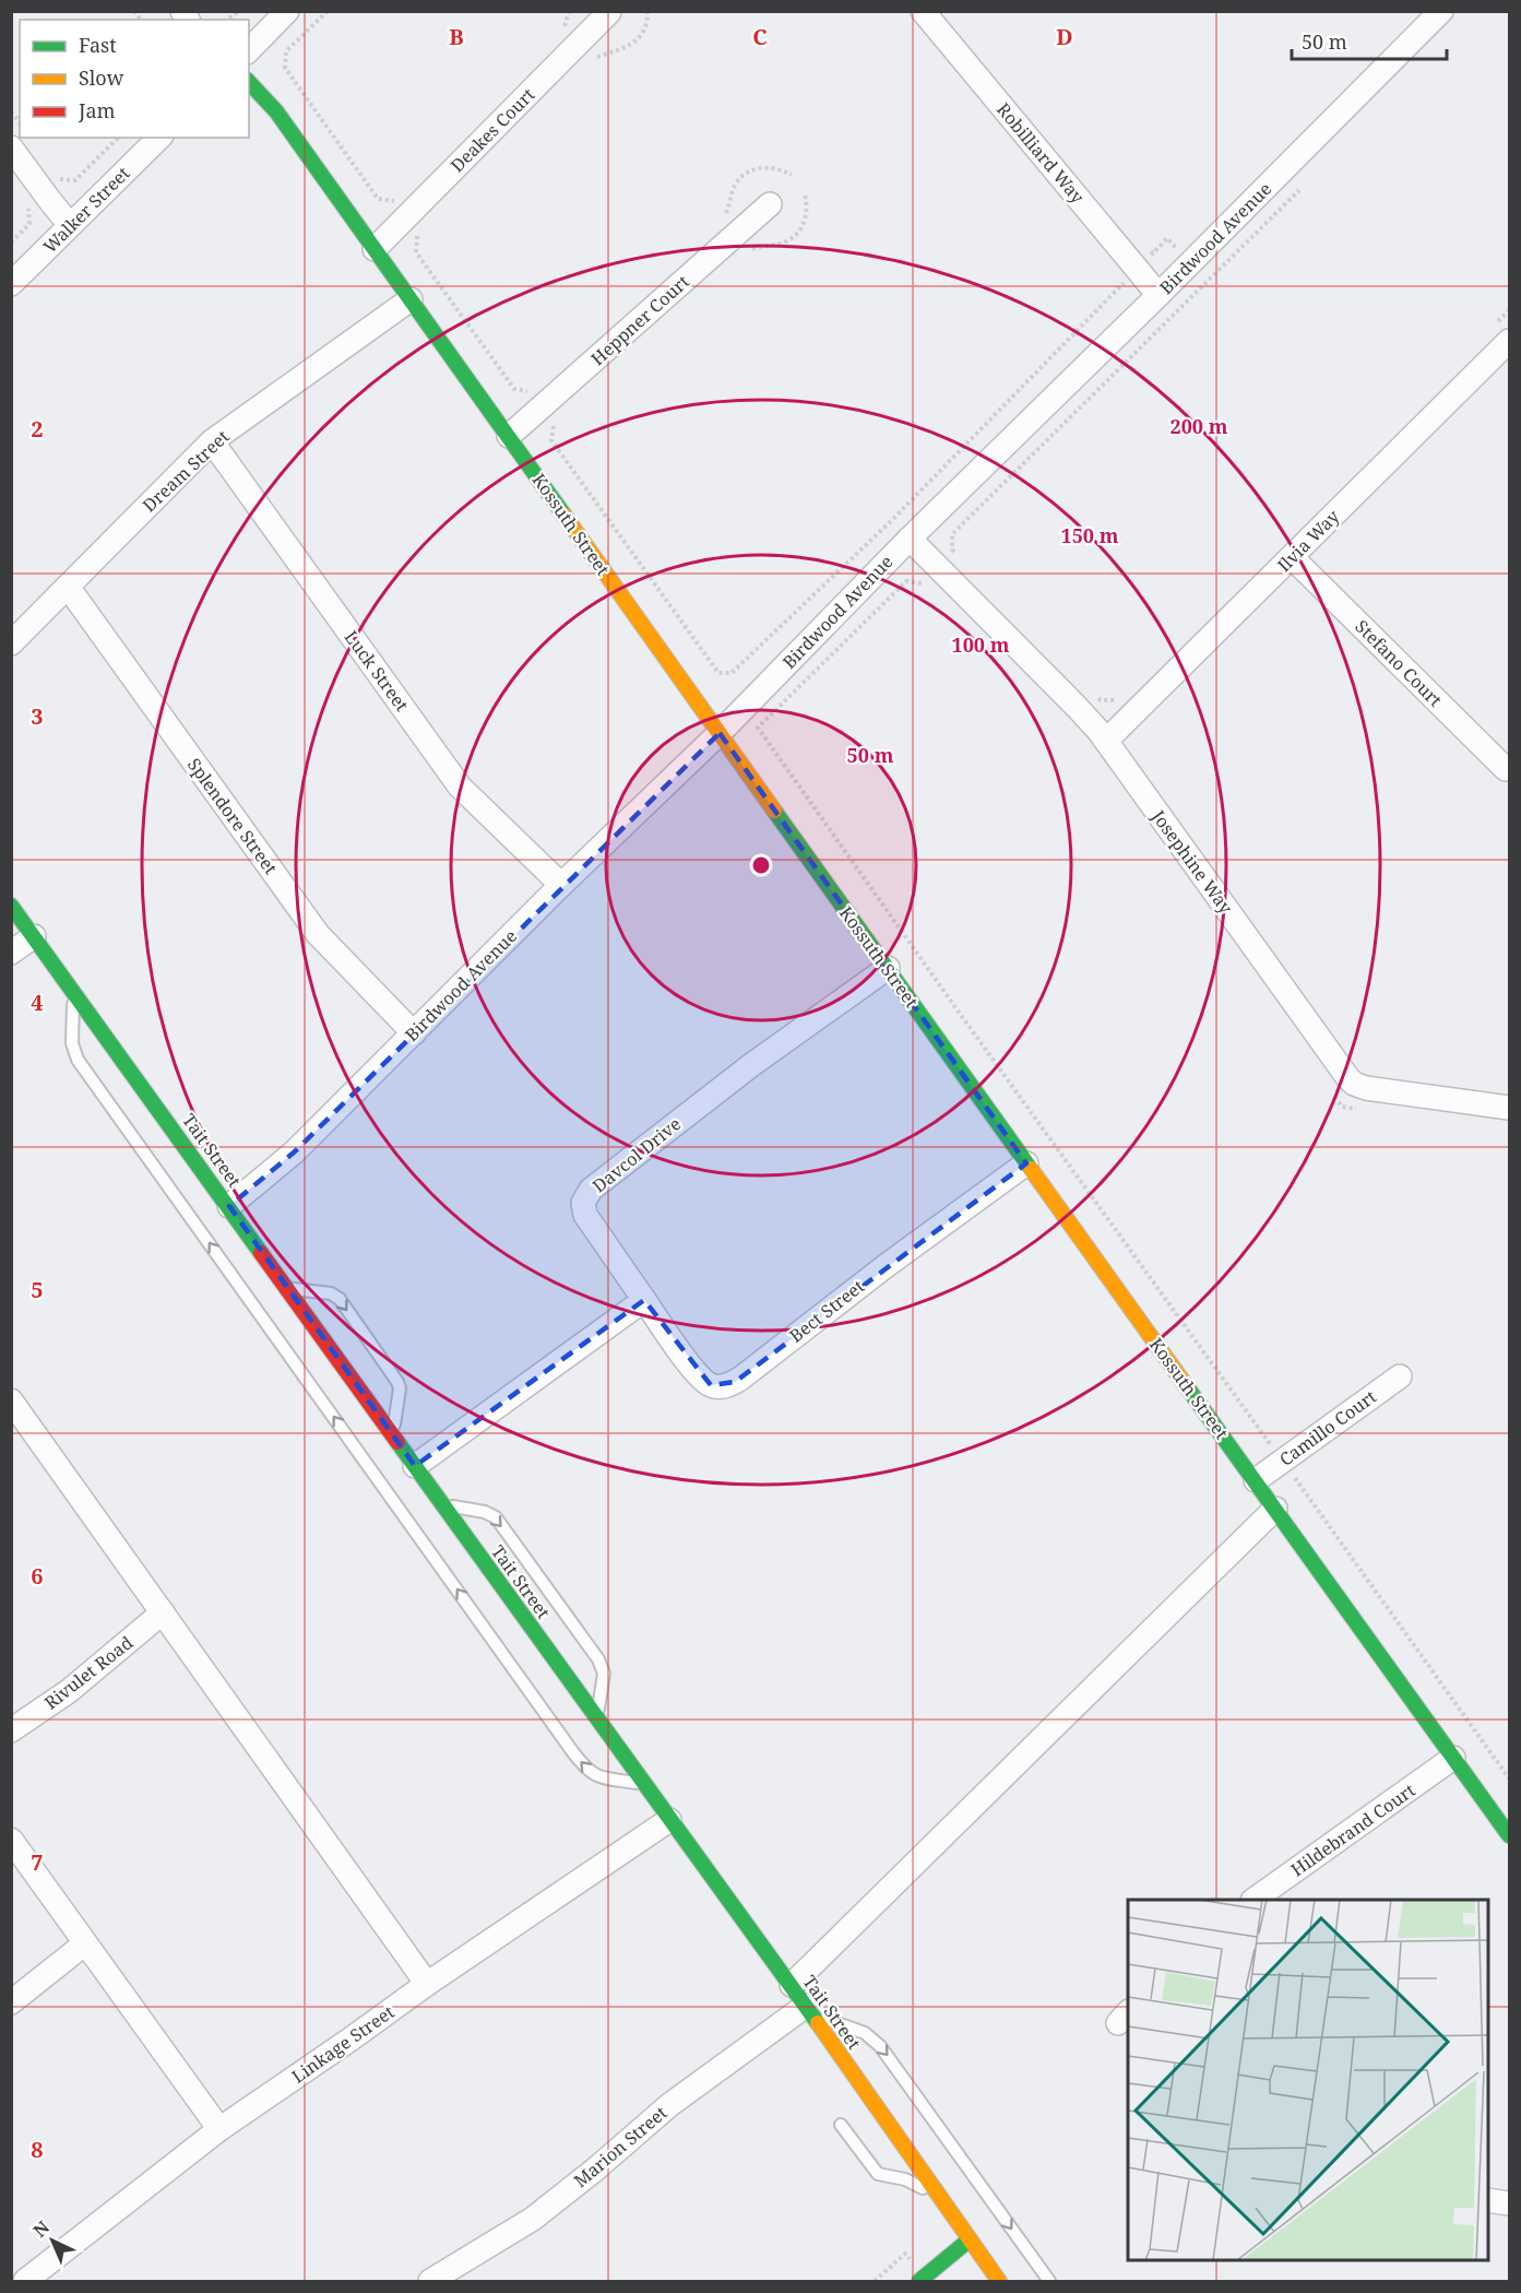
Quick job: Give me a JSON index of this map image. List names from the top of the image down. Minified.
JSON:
{"streets":{"street":["Deakes Court","Robilliard Way","Walker Street","Birdwood Avenue","Heppner Court","Dream Street","Kossuth Street","Ilvia Way","Stefano Court","Luck Street","Splendore Street","Josephine Way","Tait Street","Davcol Drive","Bect Street","Camillo Court","Rivulet Road","Hildebrand Court","Linkage Street","Marion Street"]},"crossings":[["Deakes Court","Kossuth Street"],["Robilliard Way","Birdwood Avenue"],["Birdwood Avenue","Kossuth Street"],["Birdwood Avenue","Luck Street"],["Birdwood Avenue","Splendore Street"],["Birdwood Avenue","Josephine Way"],["Birdwood Avenue","Tait Street"],["Heppner Court","Kossuth Street"],["Dream Street","Kossuth Street"],["Dream Street","Luck Street"],["Dream Street","Splendore Street"],["Kossuth Street","Davcol Drive"],["Kossuth Street","Bect Street"],["Kossuth Street","Camillo Court"],["Kossuth Street","Hildebrand Court"],["Ilvia Way","Stefano Court"],["Ilvia Way","Josephine Way"],["Tait Street","Linkage Street"],["Tait Street","Marion Street"],["Davcol Drive","Bect Street"]],"legend":["Fast","Slow","Jam"],"scale_bar":"50 m","north":"top left","grid":{"columns":["B","C","D"],"rows":["2","3","4","5","6","7","8"]},"rings":["200 m","150 m","100 m","50 m"]}
